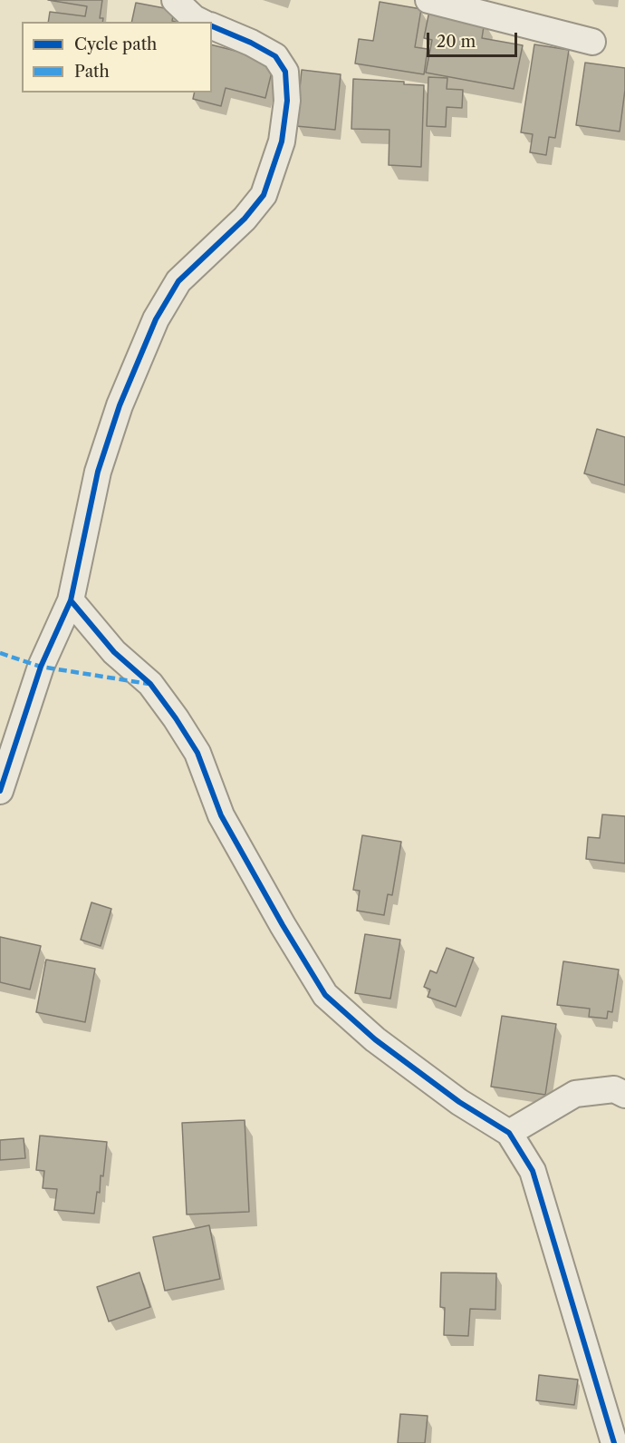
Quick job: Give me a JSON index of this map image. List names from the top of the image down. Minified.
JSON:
{"legend":["Cycle path","Path"],"scale_bar":"20 m"}
